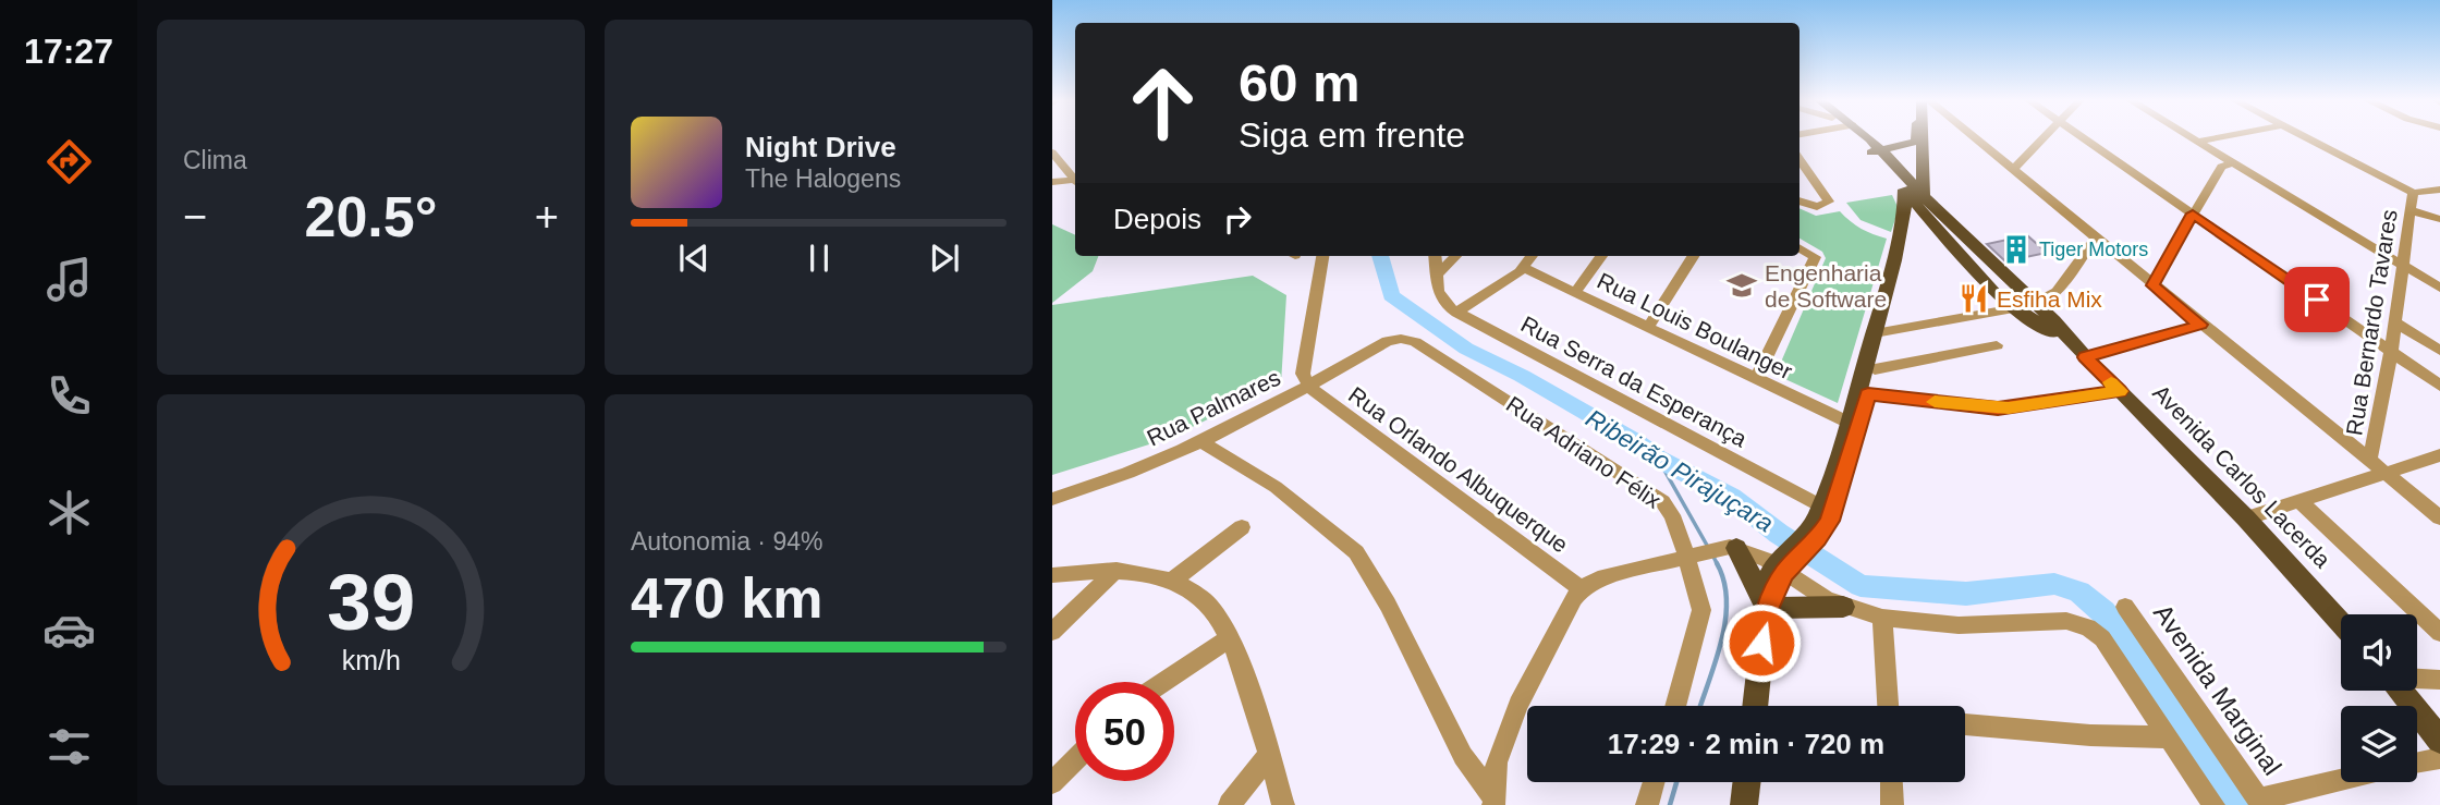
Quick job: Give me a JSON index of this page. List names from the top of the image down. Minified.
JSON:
{"streets":{"main road":["Avenida Carlos Lacerda"],"street":["Rua Bernardo Tavares","Rua Louis Boulanger","Rua Serra da Esperança","Rua Palmares","Rua Adriano Félix","Rua Orlando Albuquerque","Avenida Marginal"]},"crossings":[["Rua Palmares","Rua Adriano Félix"],["Rua Palmares","Rua Orlando Albuquerque"]],"water":["Ribeirão Pirajuçara"],"places":{"building":["Tiger Motors"],"school or university":["Engenharia de Software"],"restaurant":["Esfiha Mix"]},"page":{"tabs":"17:27","tile":["Clima",["Autonomia · 94%","470 km"]],"turn":["60 m","Siga em frente"],"song":["Night Drive","The Halogens"],"then":"Depois","heat":["−","20.5°","+"],"limit":"50","trip":"17:29 · 2 min · 720 m","gauge":["39","km/h"]}}
